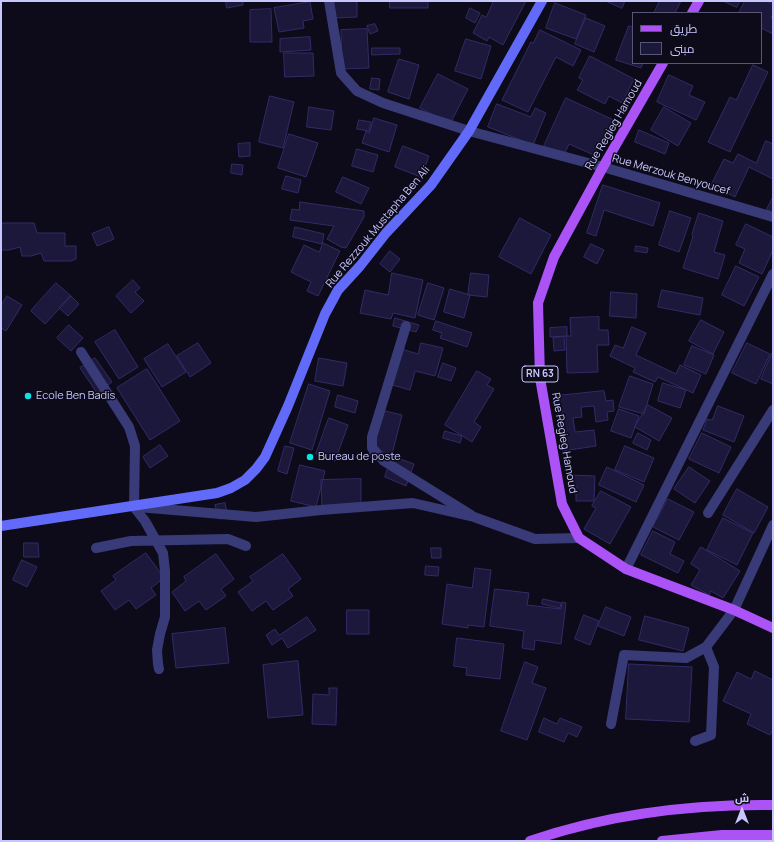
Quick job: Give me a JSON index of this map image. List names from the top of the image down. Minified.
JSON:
{"streets":{"main road":["Rue Regieg Hamoud","Rue Rezzouk Mustapha Ben Ali","RN 63"],"street":["Rue Merzouk Benyoucef"]},"crossings":[["Rue Regieg Hamoud","Rue Merzouk Benyoucef"],["Rue Merzouk Benyoucef","Rue Rezzouk Mustapha Ben Ali"]],"places":["Ecole Ben Badis","Bureau de poste"],"legend":["طريق","مبنى"],"north":"top"}
